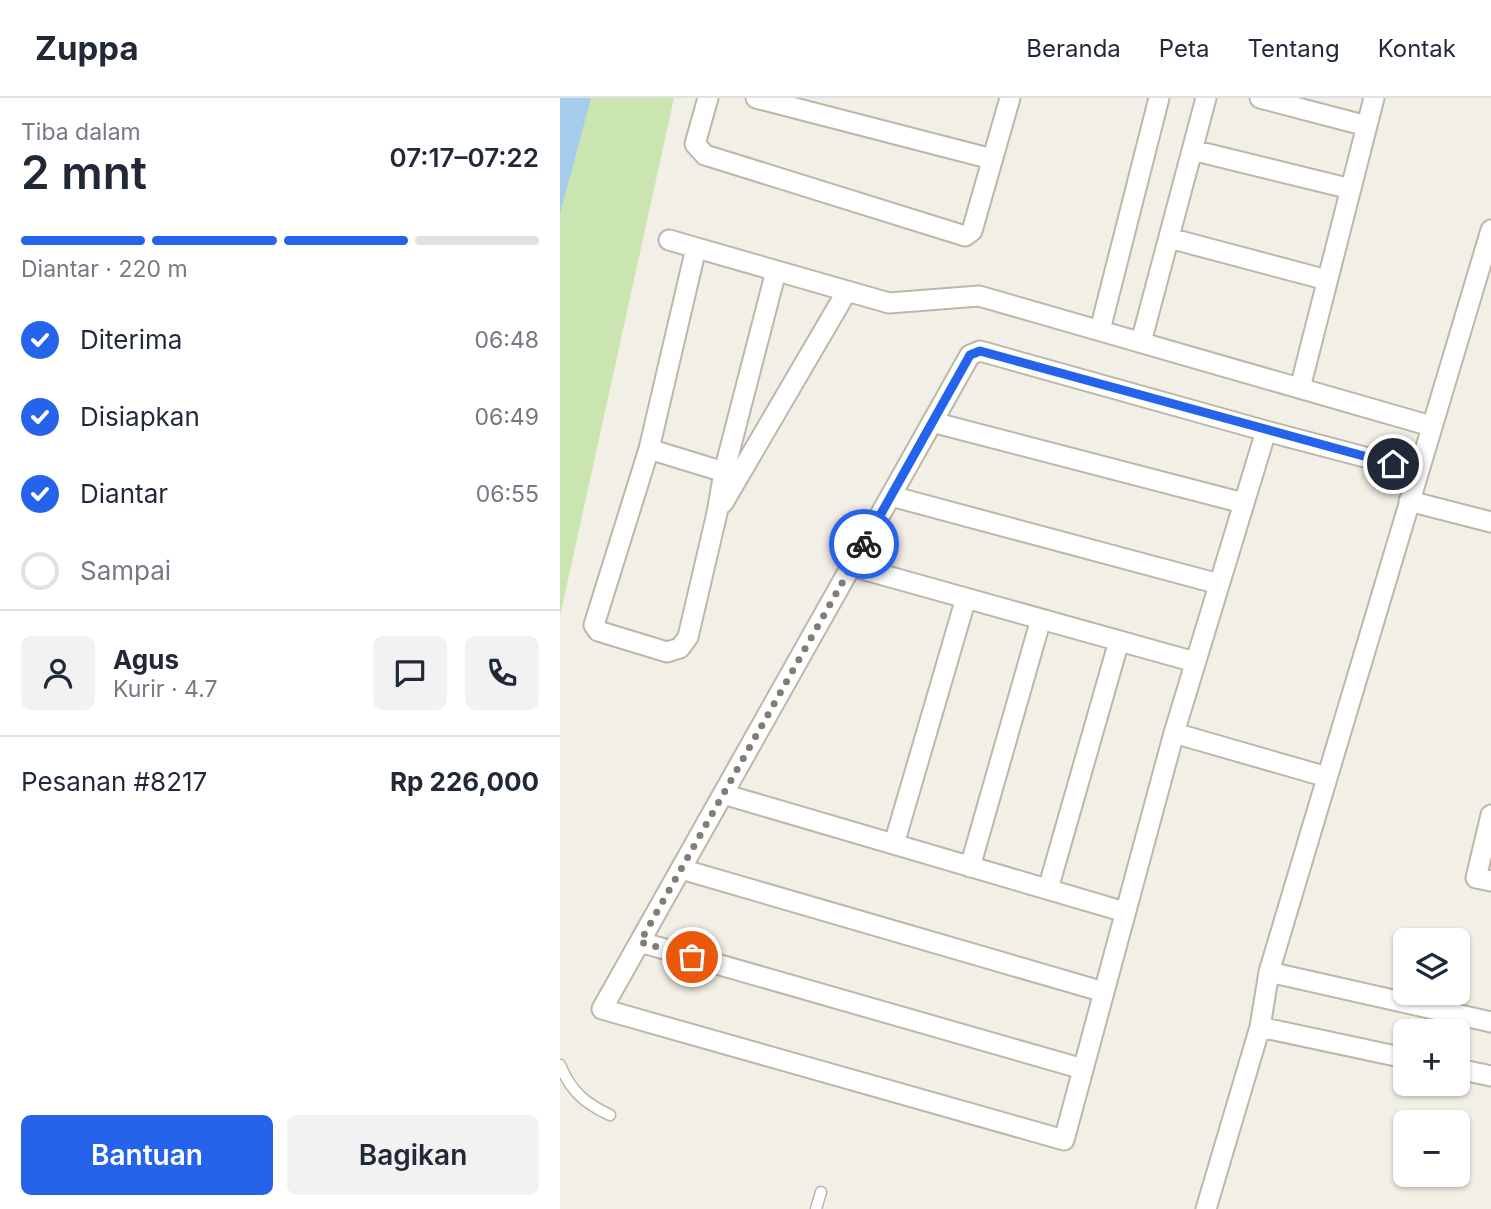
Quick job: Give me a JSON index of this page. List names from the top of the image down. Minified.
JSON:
{"page":{"header":"Zuppa","nav":["Beranda","Peta","Tentang","Kontak"],"heading":["2 mnt","Tiba dalam","07:17–07:22"],"panel":["Agus","Kurir · 4.7","Pesanan #8217","Rp 226,000"],"bar":"Diantar · 220 m","list":[["Diterima","06:48"],["Disiapkan","06:49"],["Diantar","06:55"],"Sampai"],"map_buttons":["+","−"],"buttons":["Bantuan","Bagikan"]}}
